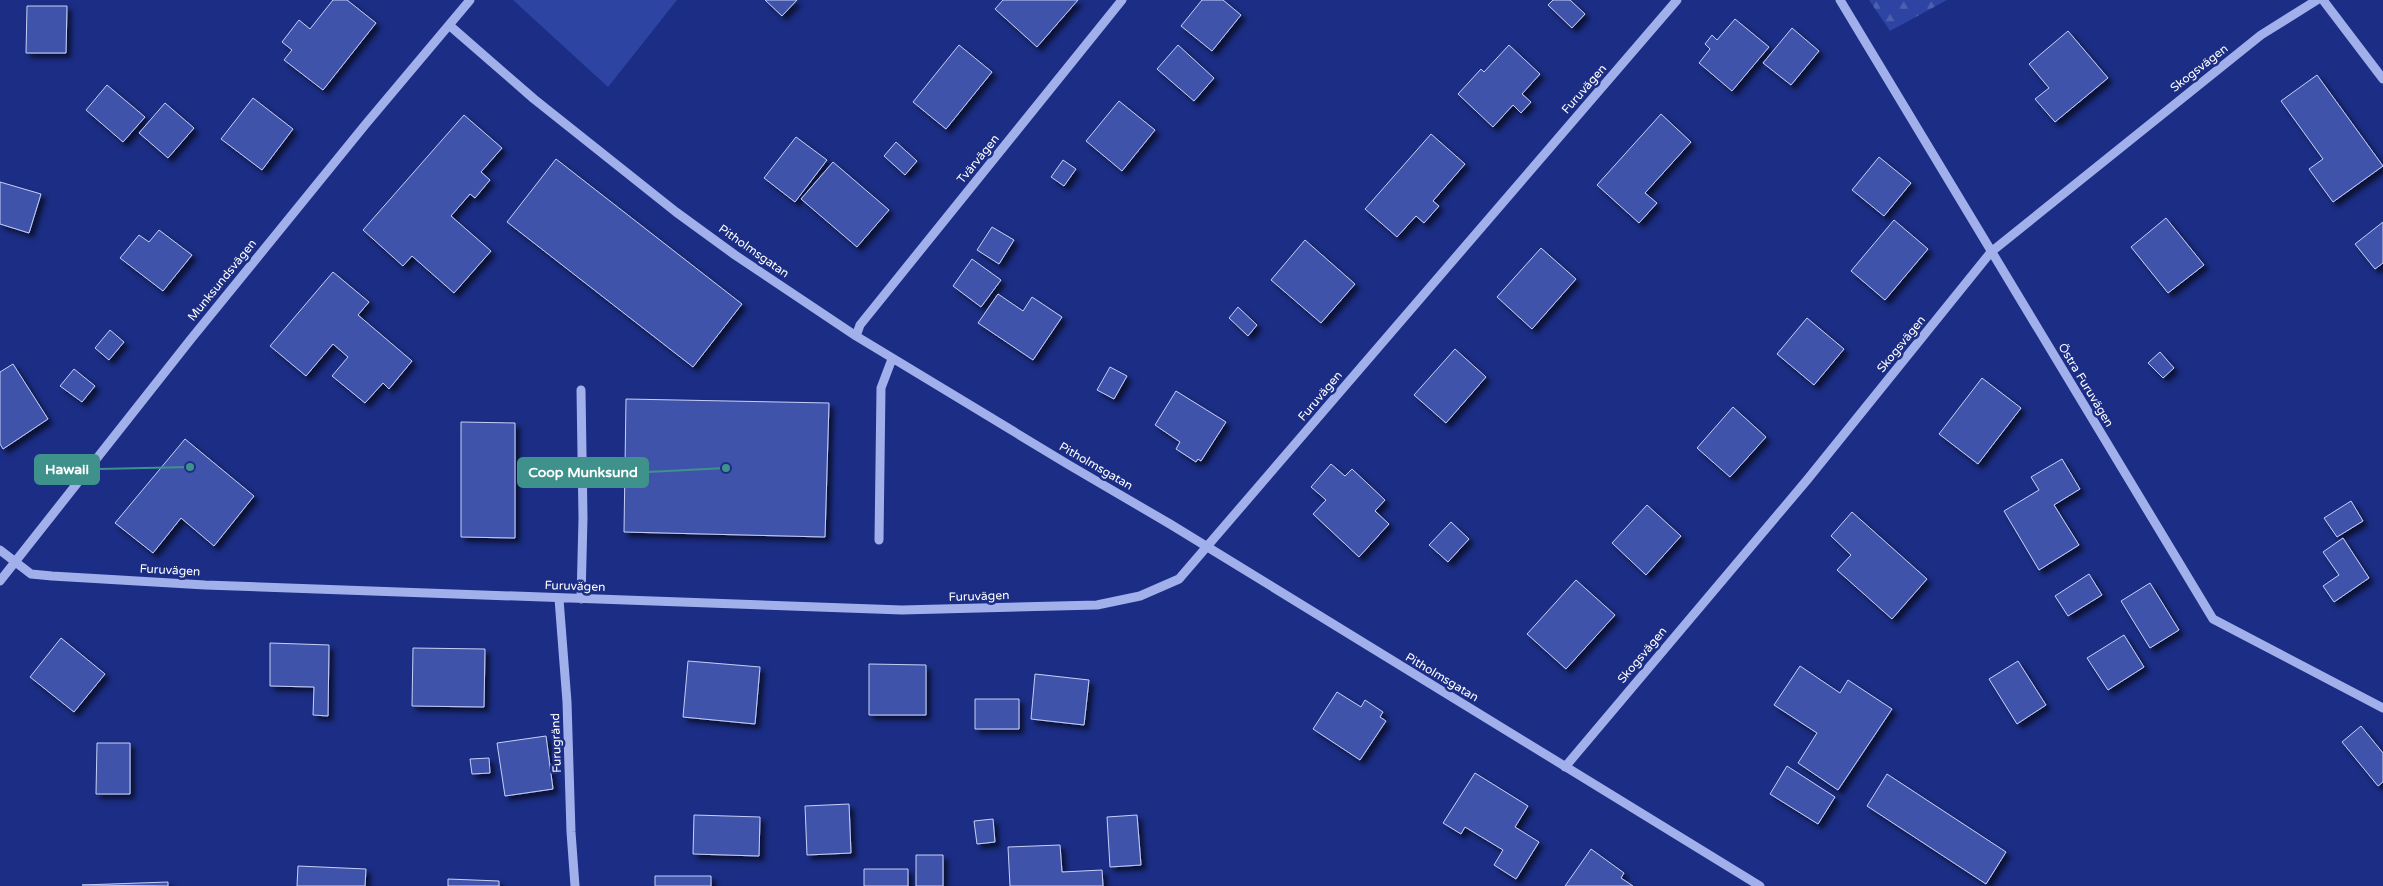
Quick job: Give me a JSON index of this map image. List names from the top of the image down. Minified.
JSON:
{"streets":{"street":["Skogsvägen","Furuvägen","Tvärvägen","Pitholmsgatan","Munksundsvägen","Östra Furuvägen","Furugränd"]},"crossings":[["Skogsvägen","Pitholmsgatan"],["Skogsvägen","Östra Furuvägen"],["Furuvägen","Pitholmsgatan"],["Furuvägen","Munksundsvägen"],["Furuvägen","Furugränd"],["Tvärvägen","Pitholmsgatan"],["Pitholmsgatan","Munksundsvägen"]],"places":["Hawaii","Coop Munksund"]}
